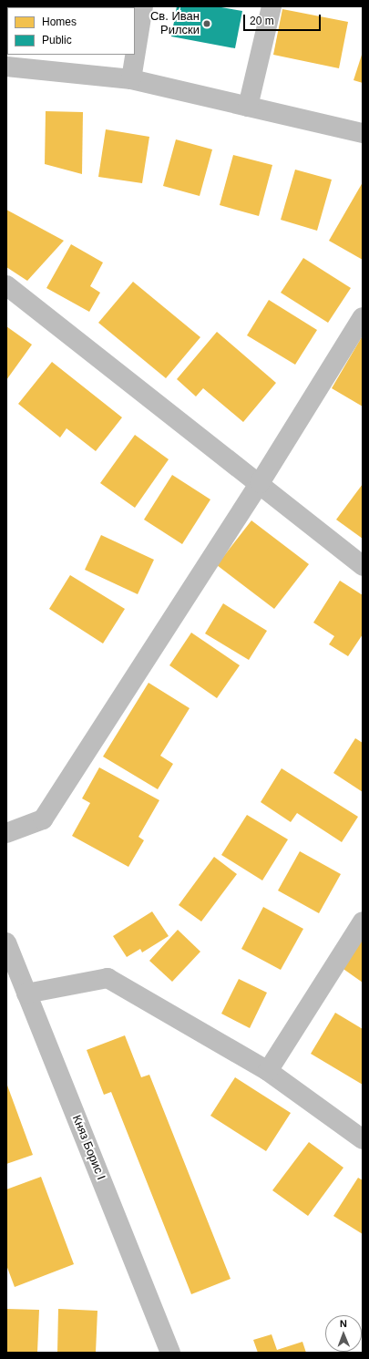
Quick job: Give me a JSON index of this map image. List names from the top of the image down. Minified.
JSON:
{"streets":{"street":["Княз Борис I"]},"places":["Св. Иван Рилски"],"legend":["Homes","Public"],"scale_bar":"20 m","north":"top"}
